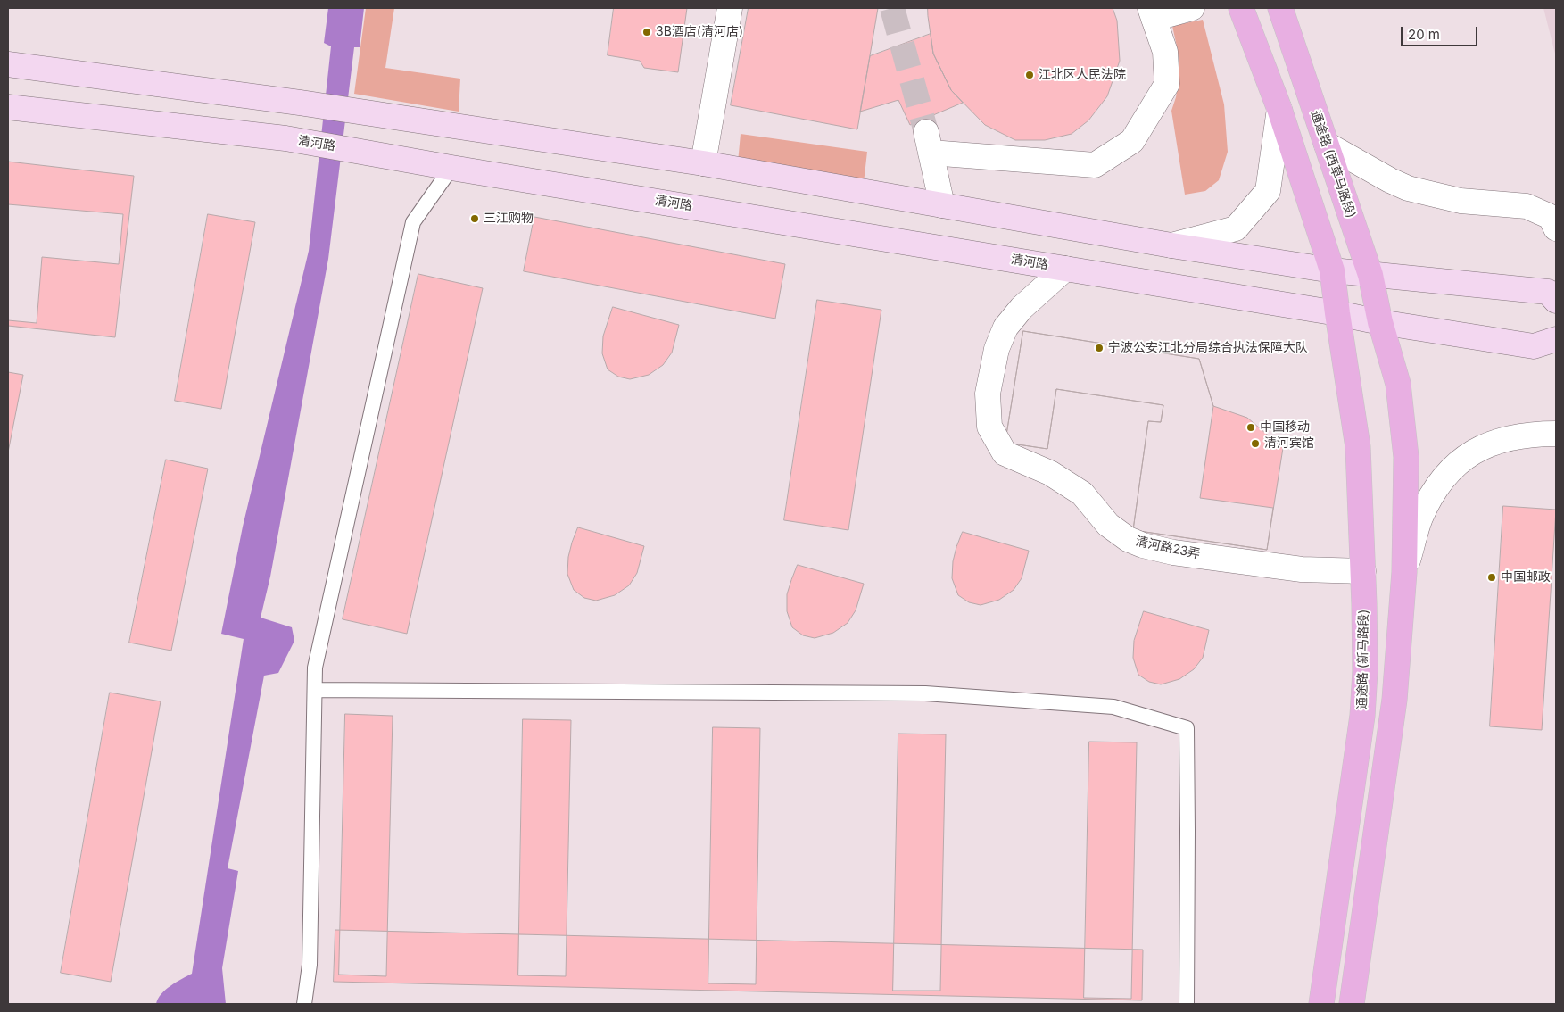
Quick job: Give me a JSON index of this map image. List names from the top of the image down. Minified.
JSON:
{"streets":{"main road":["清河路","通途路 (西草马路段)","通途路 (新马路段)"],"street":["清河路23弄"]},"crossings":[["清河路","通途路 (西草马路段)"],["清河路","清河路23弄"],["清河路","通途路 (新马路段)"],["清河路23弄","通途路 (新马路段)"]],"places":["3B酒店(清河店)","江北区人民法院","三江购物","宁波公安江北分局综合执法保障大队","中国移动","清河宾馆","中国邮政"],"scale_bar":"20 m"}
